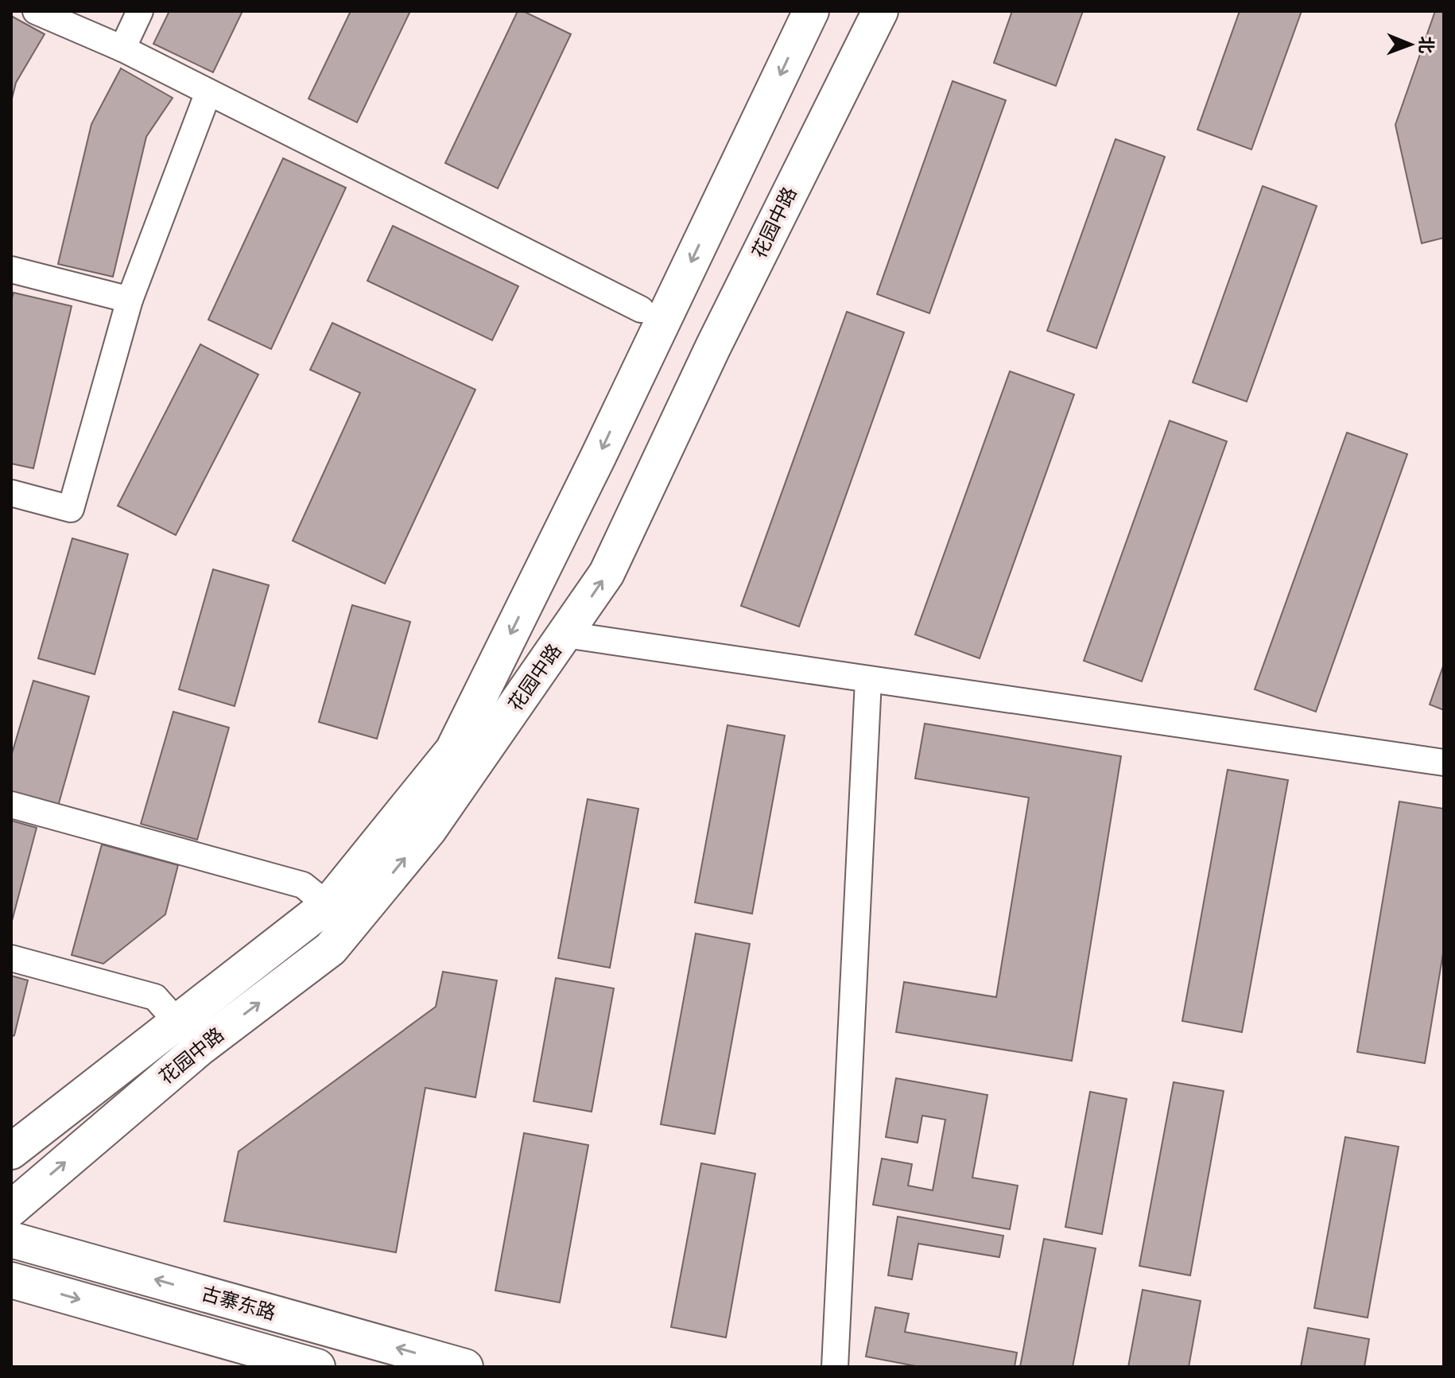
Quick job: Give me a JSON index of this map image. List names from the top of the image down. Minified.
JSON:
{"streets":{"main road":["花园中路","古寨东路"]},"north":"right"}
